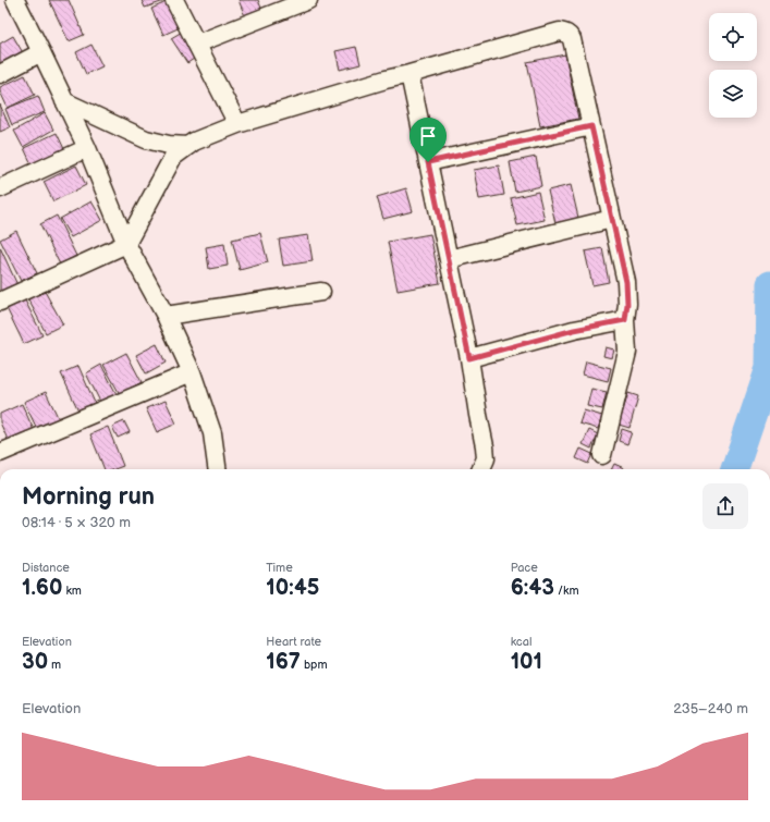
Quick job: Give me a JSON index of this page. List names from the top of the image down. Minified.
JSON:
{"page":{"heading":["Morning run","08:14 · 5 × 320 m"],"stats":[["Distance","1.60 km"],["Time","10:45"],["Pace","6:43 /km"],["Elevation","30 m"],["Heart rate","167 bpm"],["kcal","101"]],"chart":["Elevation","235–240 m"]}}
